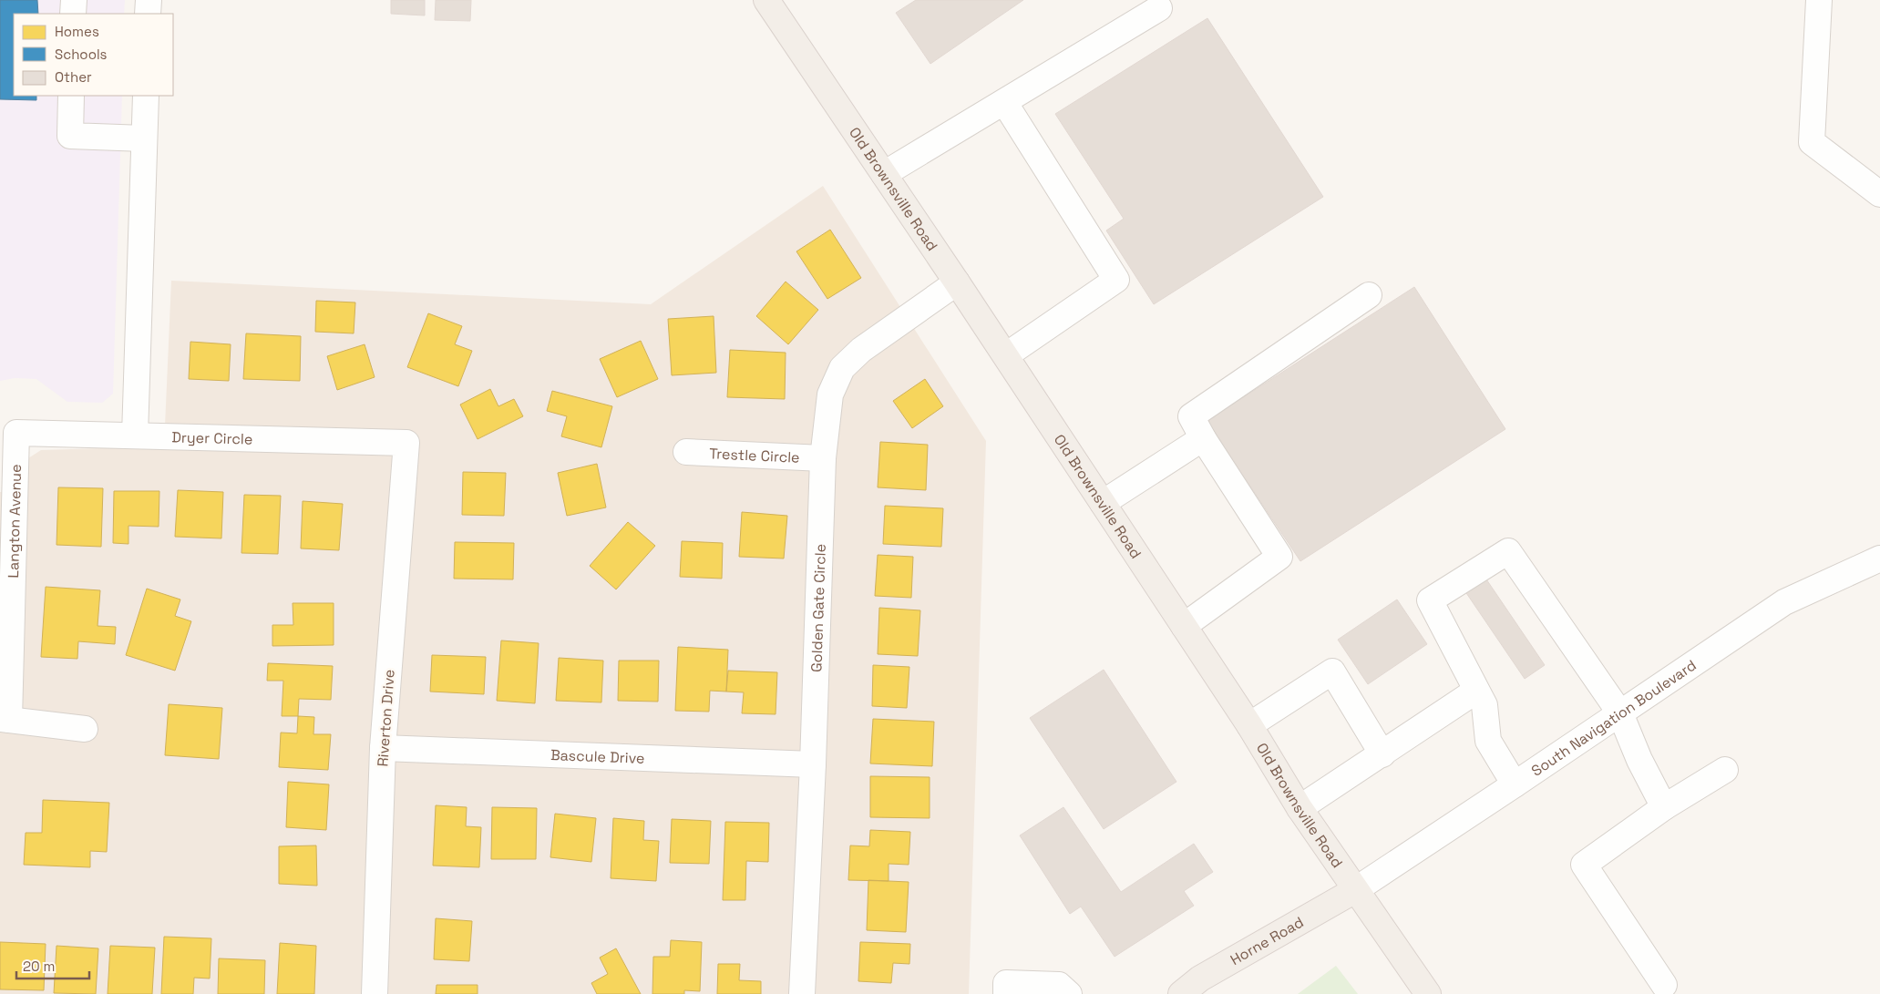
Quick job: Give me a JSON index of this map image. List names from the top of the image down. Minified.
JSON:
{"streets":{"main road":["Old Brownsville Road","Horne Road"],"street":["Dryer Circle","Trestle Circle","Langton Avenue","Golden Gate Circle","Riverton Drive","South Navigation Boulevard","Bascule Drive"]},"crossings":[["Old Brownsville Road","Golden Gate Circle"],["Old Brownsville Road","South Navigation Boulevard"],["Old Brownsville Road","Horne Road"],["Dryer Circle","Langton Avenue"],["Dryer Circle","Riverton Drive"],["Trestle Circle","Golden Gate Circle"],["Golden Gate Circle","Bascule Drive"],["Riverton Drive","Bascule Drive"],["South Navigation Boulevard","Horne Road"]],"legend":["Homes","Schools","Other"],"scale_bar":"20 m"}
